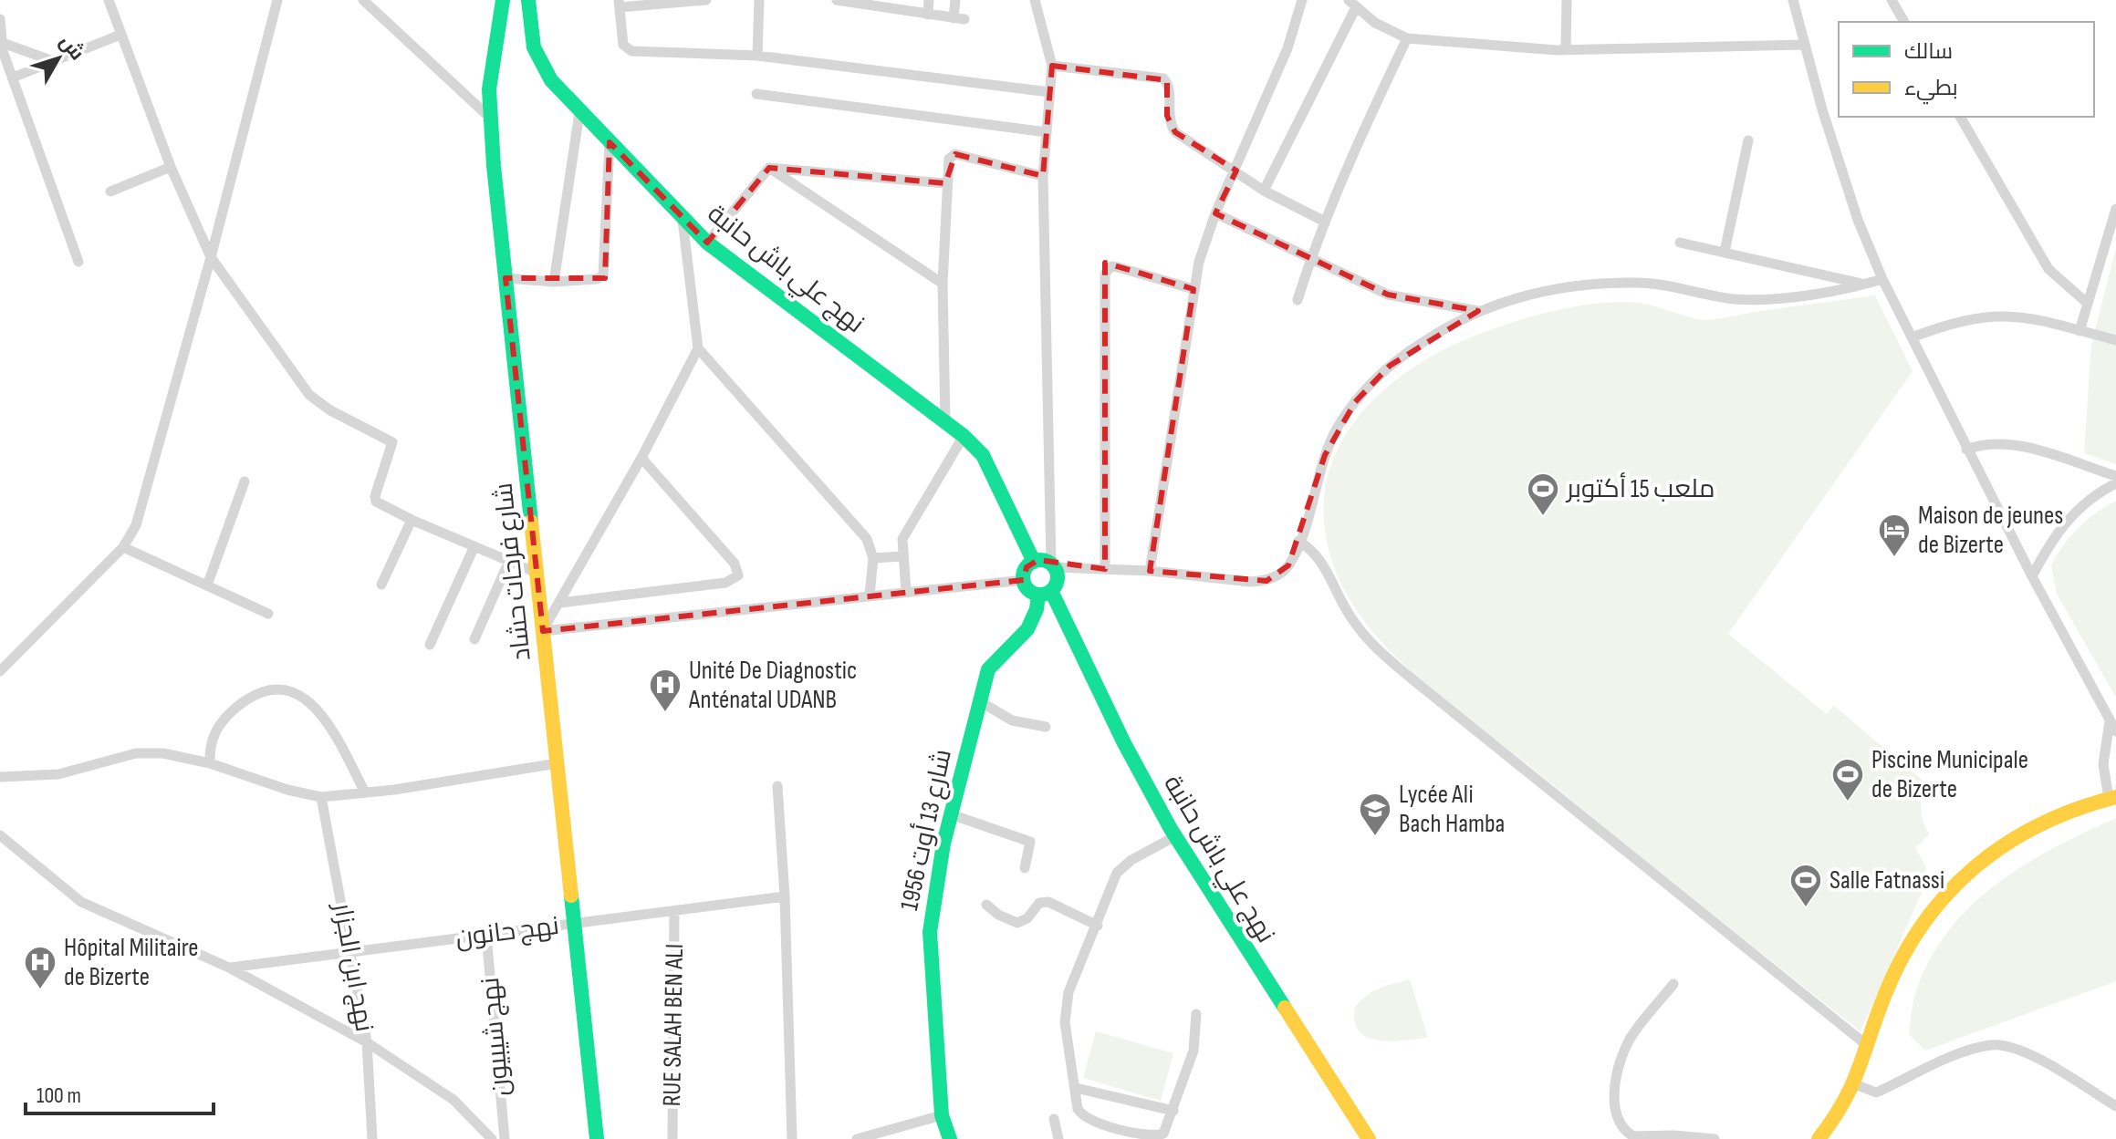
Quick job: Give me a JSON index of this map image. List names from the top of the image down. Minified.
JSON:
{"streets":{"street":["نهج علي باش حانبة","شارع فرحات حشاد","شارع 13 أوت 1956","نهج حانون","نهج ابن الجزار","RUE SALAH BEN ALI","نهج شيبيون"]},"crossings":[["نهج علي باش حانبة","شارع 13 أوت 1956"],["شارع فرحات حشاد","نهج حانون"],["نهج حانون","نهج ابن الجزار"],["نهج حانون","RUE SALAH BEN ALI"],["نهج حانون","نهج شيبيون"]],"places":{"sports":["ملعب 15 أكتوبر","Piscine Municipale de Bizerte","Salle Fatnassi"],"hotel":["Maison de jeunes de Bizerte"],"hospital":["Unité De Diagnostic Anténatal UDANB","Hôpital Militaire de Bizerte"],"school or university":["Lycée Ali Bach Hamba"]},"legend":["سالك","بطيء"],"scale_bar":"100 m","north":"top right"}
